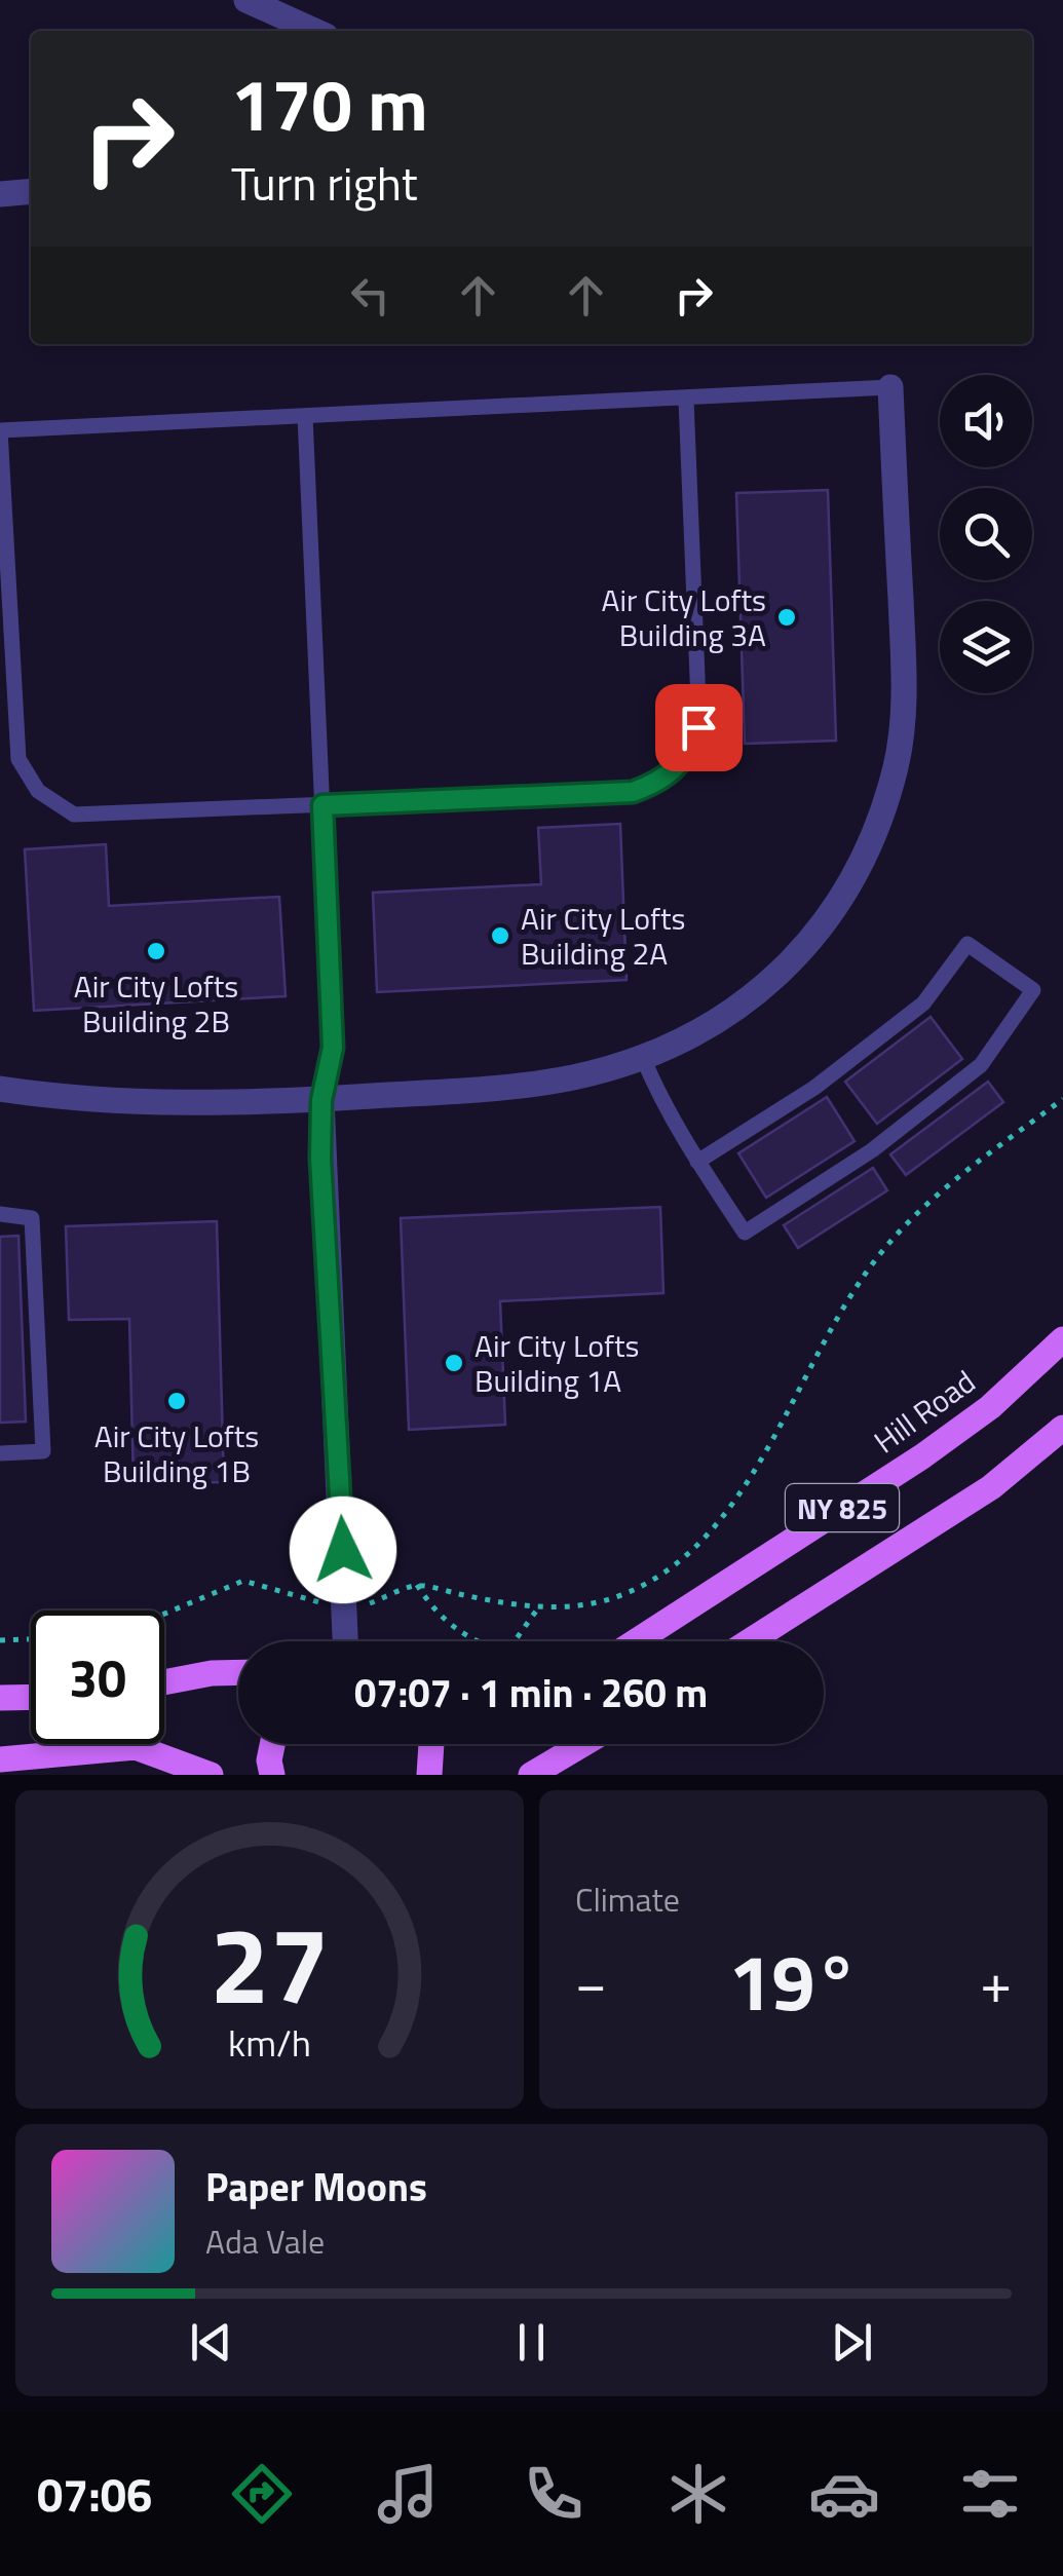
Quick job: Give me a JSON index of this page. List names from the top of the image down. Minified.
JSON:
{"streets":{"main road":["Hill Road","NY 825"]},"places":["Air City Lofts Building 3A","Air City Lofts Building 2A","Air City Lofts Building 2B","Air City Lofts Building 1A","Air City Lofts Building 1B"],"page":{"turn":["170 m","Turn right"],"limit":"30","trip":"07:07 · 1 min · 260 m","tile":"Climate","heat":["−","19°","+"],"song":["Paper Moons","Ada Vale"],"tabs":"07:06","gauge":["27","km/h"]}}
